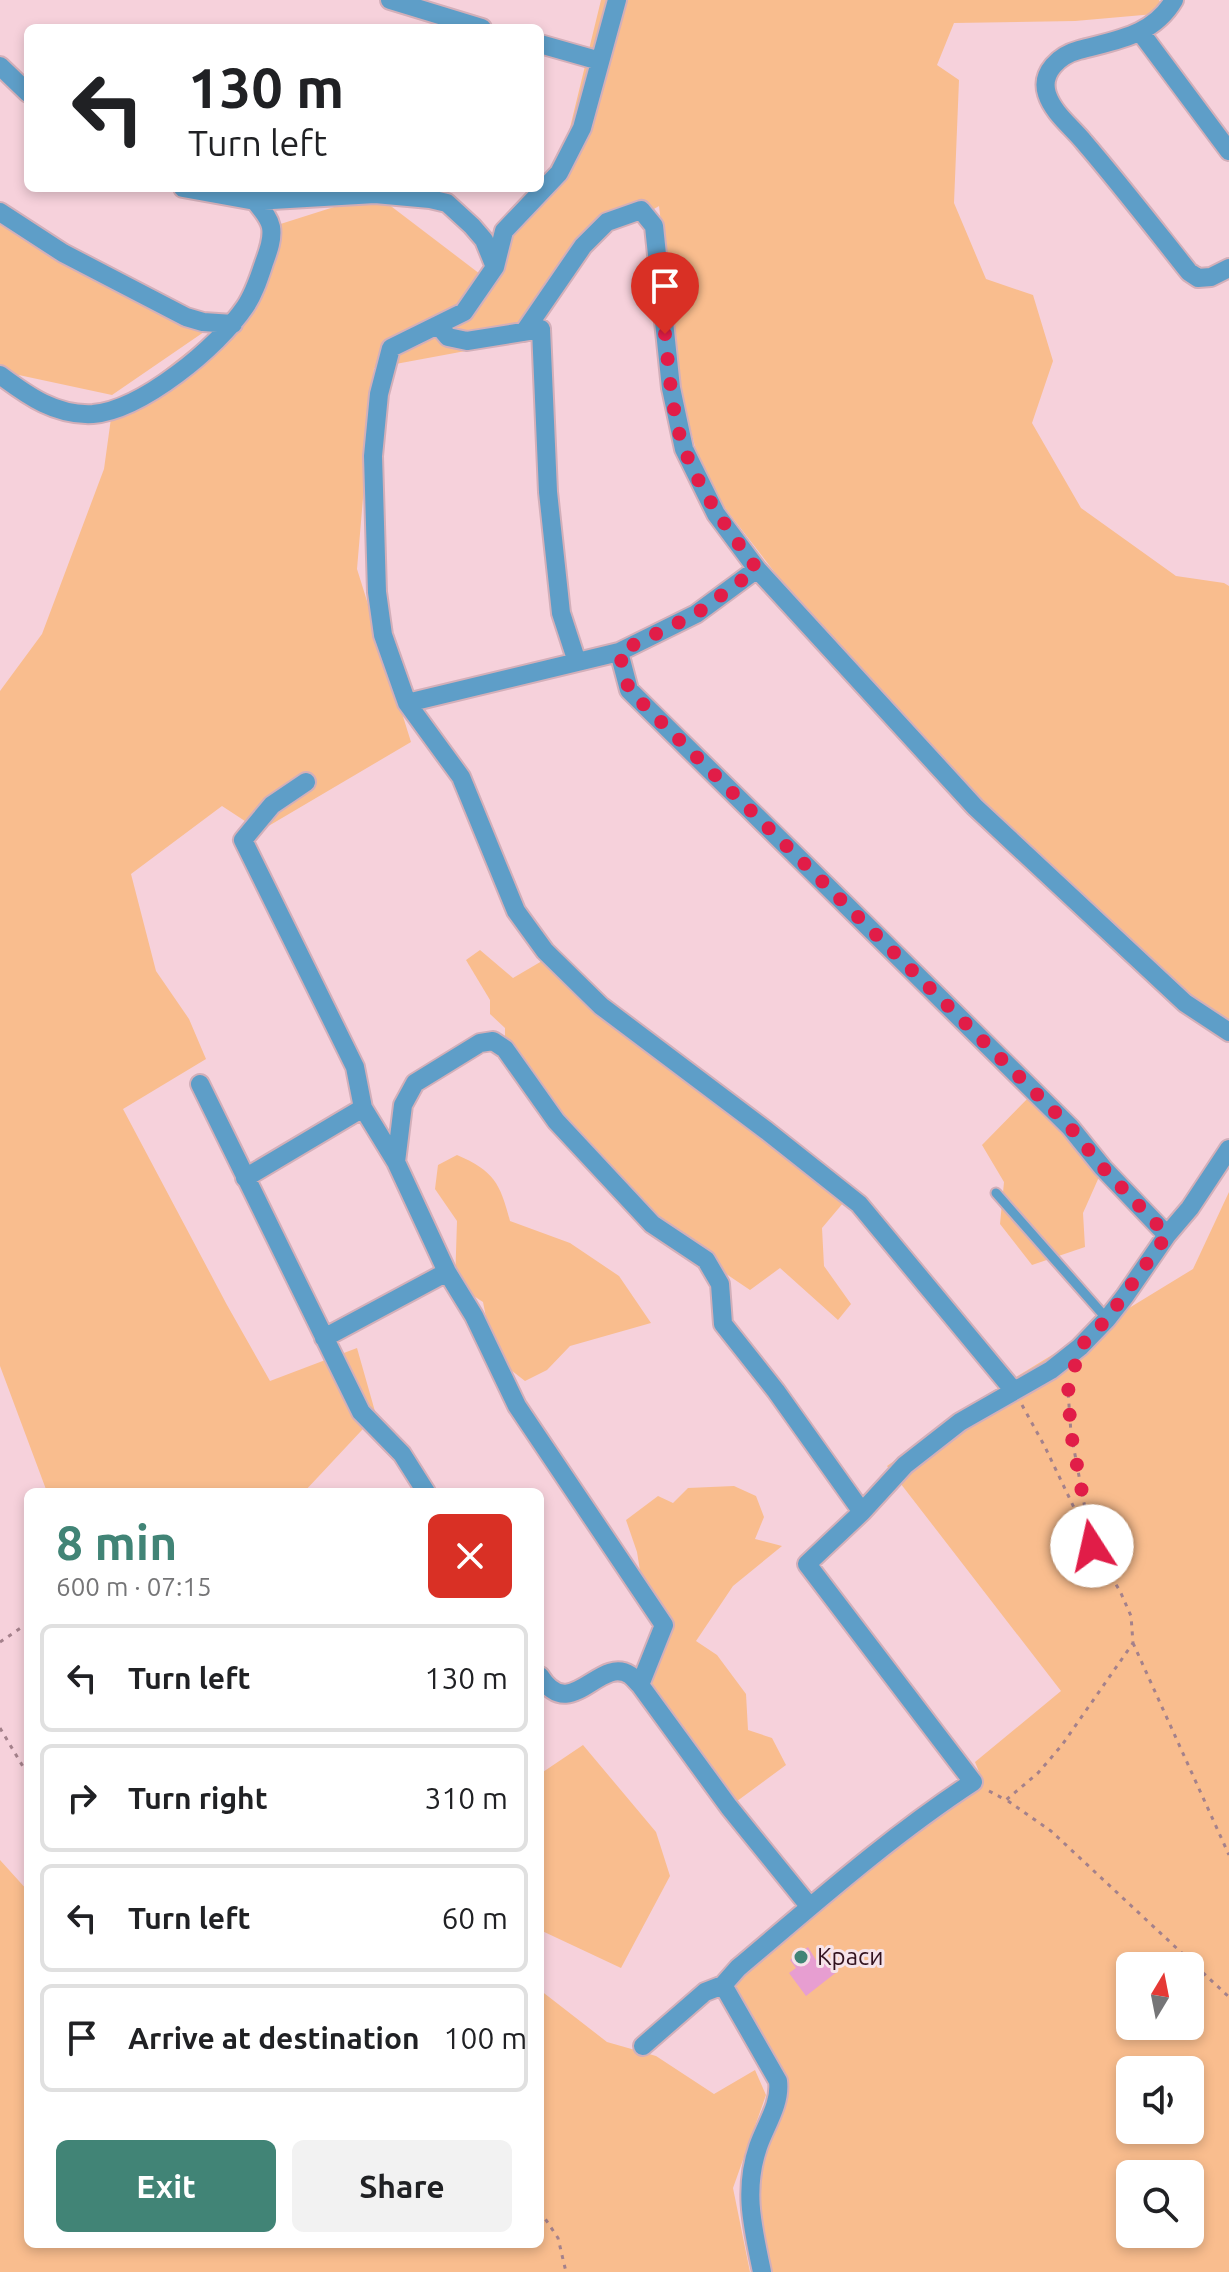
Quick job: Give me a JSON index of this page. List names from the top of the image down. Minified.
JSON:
{"places":["Краси"],"north":"top","page":{"turn":["130 m","Turn left"],"heading":["8 min","600 m · 07:15"],"list":[{"name":"Turn left","value":"130 m"},{"name":"Turn right","value":"310 m"},{"name":"Turn left","value":"60 m"},{"name":"Arrive at destination","value":"100 m"}],"buttons":["Exit","Share"]}}
